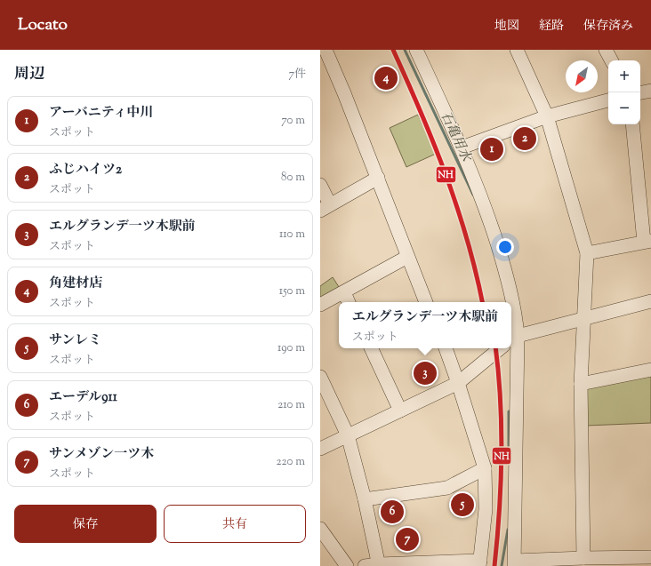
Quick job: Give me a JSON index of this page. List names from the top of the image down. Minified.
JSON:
{"water":["石亀用水"],"lines":["transit line NH"],"north":"bottom left","page":{"header":"Locato","nav":["地図","経路","保存済み"],"heading":["周辺","7件"],"map_buttons":["+","−"],"pins":["4","2","1","3","5","6","7"],"list":[{"mark":"1","name":"アーバニティ中川","note":"スポット","value":"70 m"},{"mark":"2","name":"ふじハイツ2","note":"スポット","value":"80 m"},{"mark":"3","name":"エルグランデ一ツ木駅前","note":"スポット","value":"110 m"},{"mark":"4","name":"角建材店","note":"スポット","value":"150 m"},{"mark":"5","name":"サンレミ","note":"スポット","value":"190 m"},{"mark":"6","name":"エーデル911","note":"スポット","value":"210 m"},{"mark":"7","name":"サンメゾン一ツ木","note":"スポット","value":"220 m"}],"popup":["エルグランデ一ツ木駅前","スポット"],"buttons":["保存","共有"]}}
